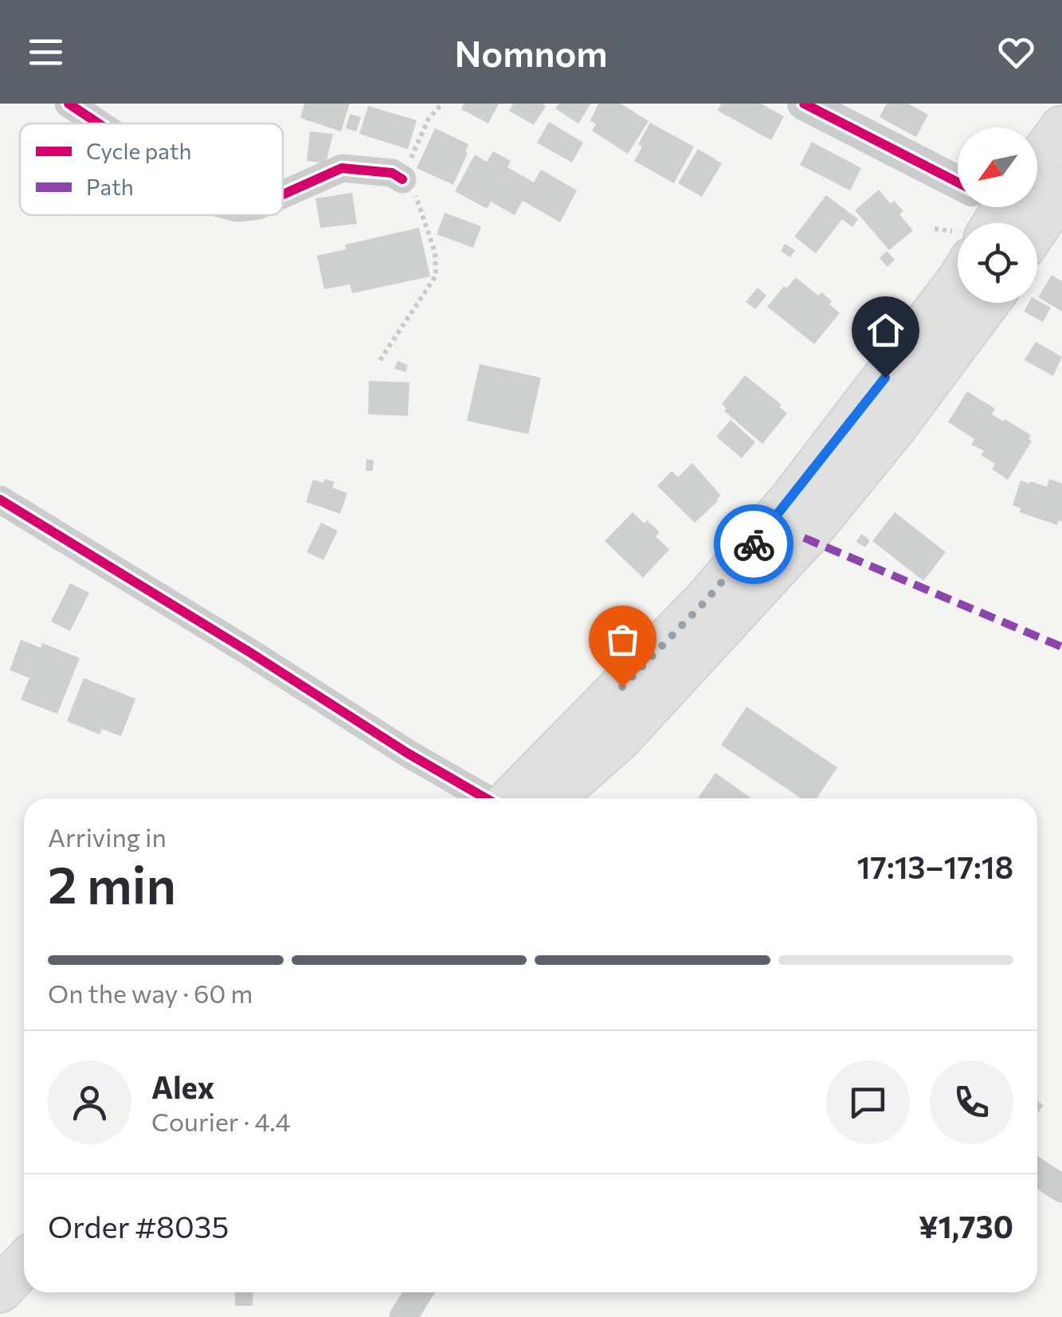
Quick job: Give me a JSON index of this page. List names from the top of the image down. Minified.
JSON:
{"legend":["Cycle path","Path"],"north":"bottom left","page":{"header":"Nomnom","heading":["2 min","Arriving in","17:13–17:18"],"panel":["Alex","Courier · 4.4","Order #8035","¥1,730"],"bar":"On the way · 60 m"}}
